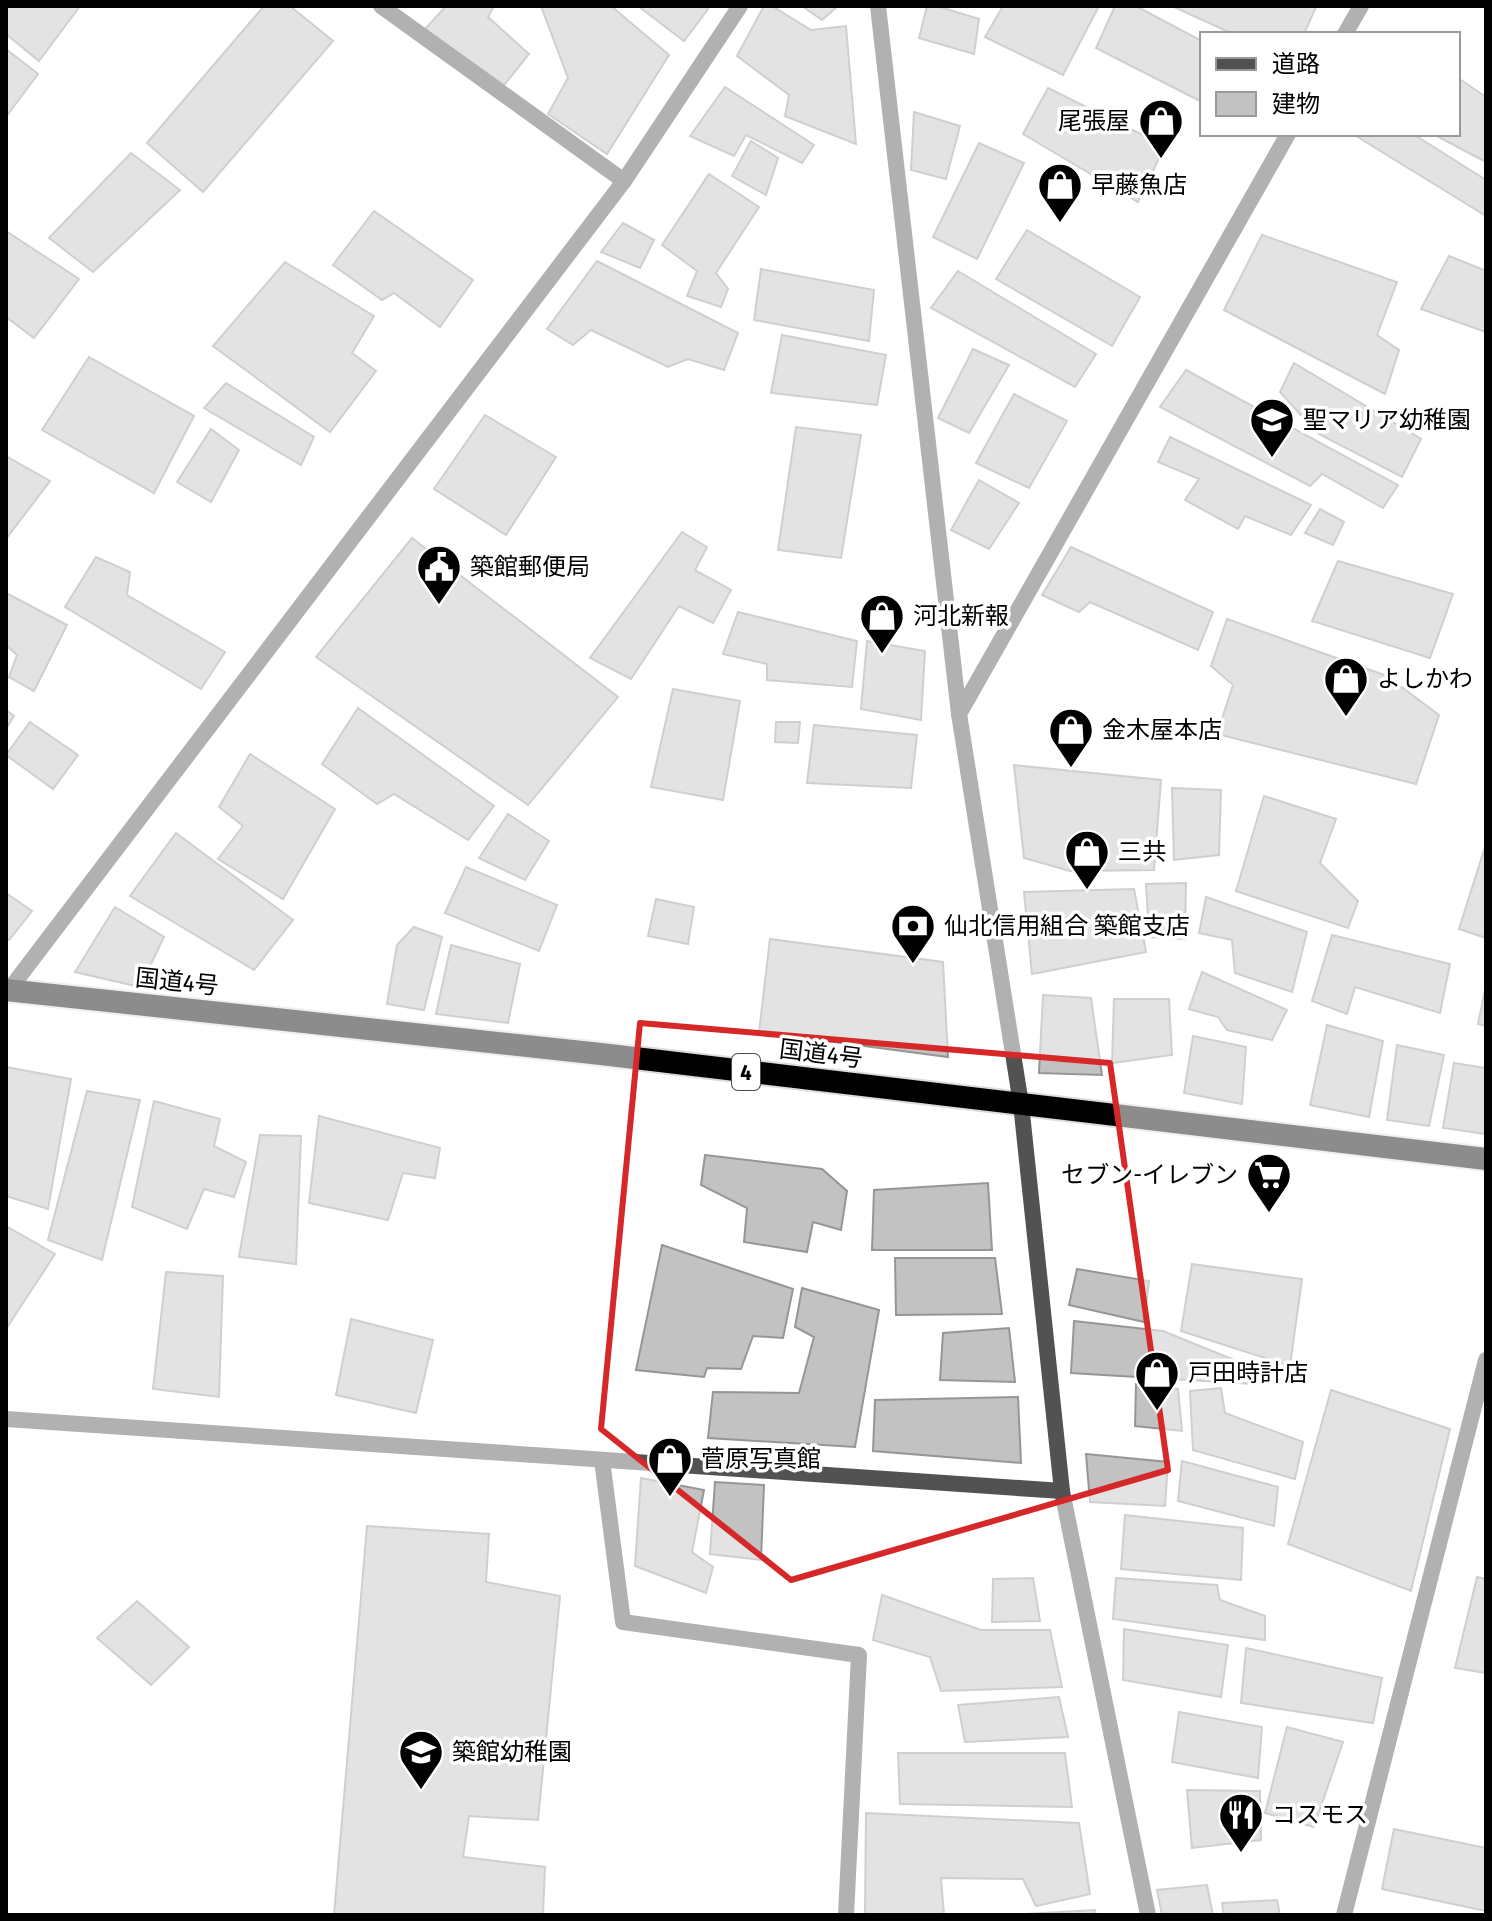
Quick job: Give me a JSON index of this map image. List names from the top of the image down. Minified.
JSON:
{"streets":{"highway":["国道4号","4"]},"places":{"shop":["尾張屋","早藤魚店","河北新報","よしかわ","金木屋本店","三共","戸田時計店","菅原写真館"],"school or university":["聖マリア幼稚園","築館幼稚園"],"public building":["築館郵便局"],"bank":["仙北信用組合 築館支店"],"supermarket":["セブン-イレブン"],"restaurant":["コスモス"]},"legend":["道路","建物"]}
